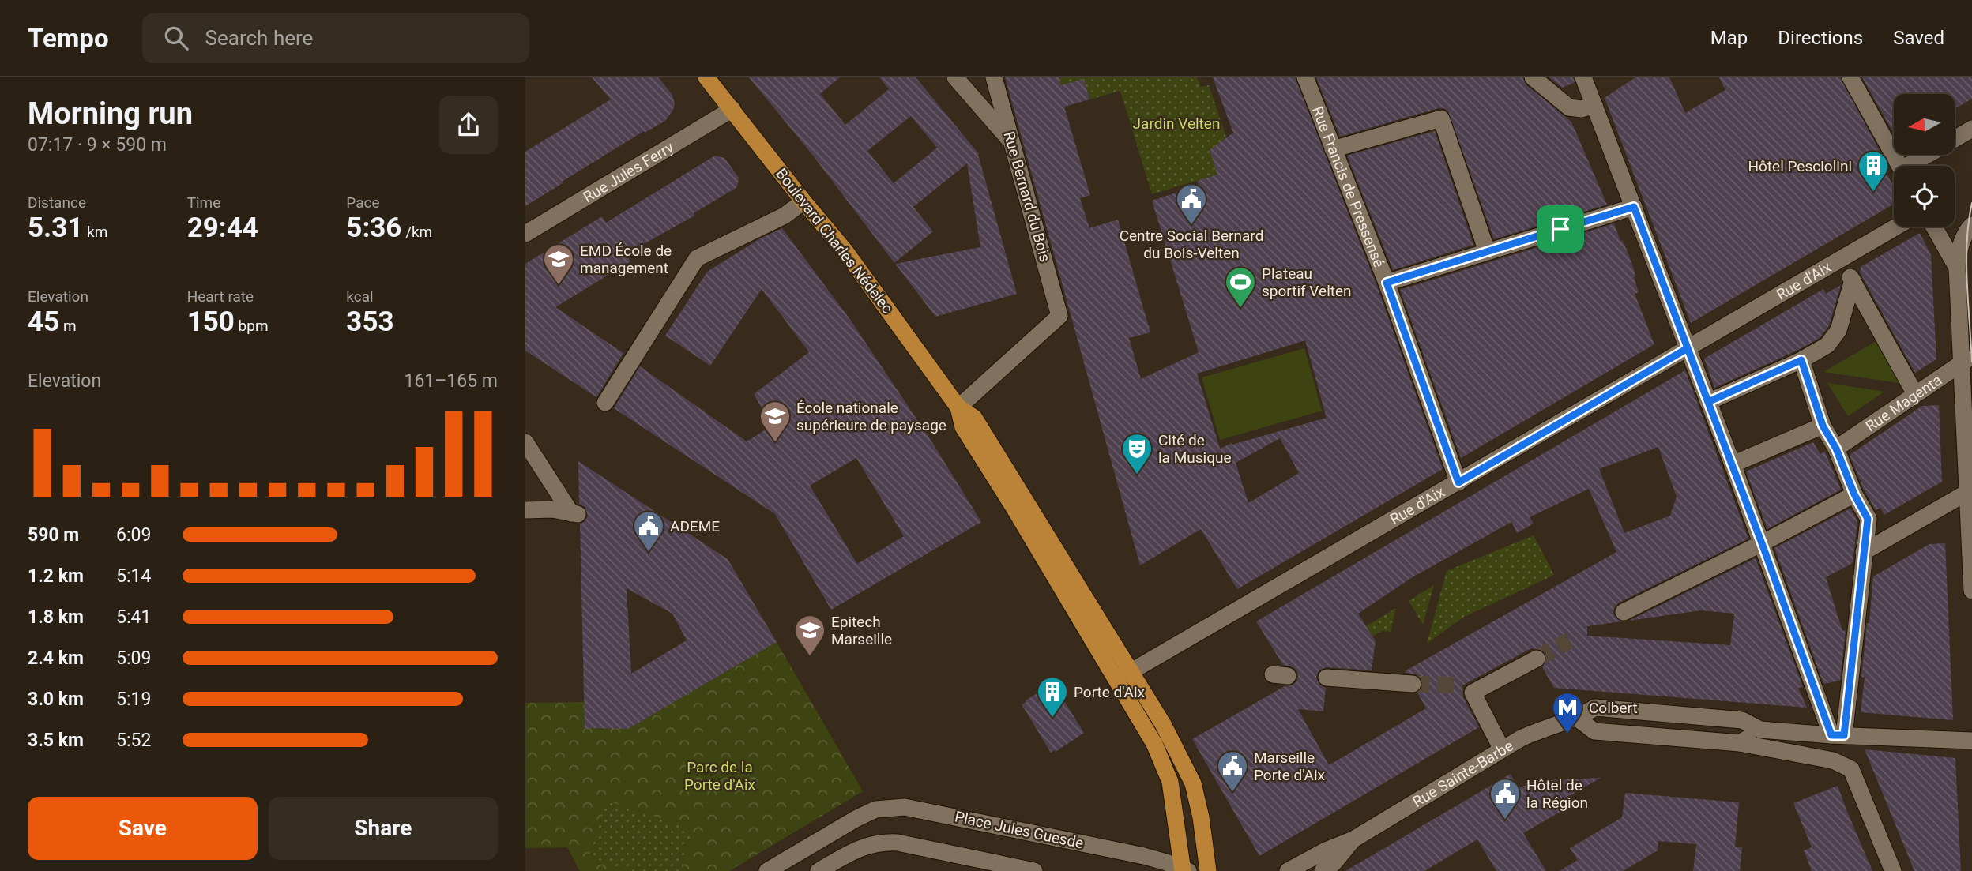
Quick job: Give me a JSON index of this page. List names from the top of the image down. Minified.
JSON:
{"streets":{"main road":["Boulevard Charles Nédelec","Place Jules Guesde"],"street":["Rue Jules Ferry","Rue Francis de Pressensé","Rue Bernard du Bois","Rue d'Aix","Rue Magenta","Rue Sainte-Barbe"]},"crossings":[["Rue Jules Ferry","Boulevard Charles Nédelec"],["Rue Francis de Pressensé","Rue d'Aix"],["Rue Bernard du Bois","Boulevard Charles Nédelec"],["Boulevard Charles Nédelec","Place Jules Guesde"]],"parks":["Jardin Velten","Parc de la Porte d'Aix"],"places":{"building":["Hôtel Pesciolini","Porte d'Aix"],"public building":["Centre Social Bernard du Bois-Velten","ADEME","Marseille Porte d'Aix","Hôtel de la Région"],"school or university":["EMD École de management","École nationale supérieure de paysage","Epitech Marseille"],"sports":["Plateau sportif Velten"],"theatre":["Cité de la Musique"],"metro station":["Colbert"]},"north":"left","page":{"header":"Tempo","search":"Search here","nav":["Map","Directions","Saved"],"heading":["Morning run","07:17 · 9 × 590 m"],"stats":[["Distance","5.31 km"],["Time","29:44"],["Pace","5:36 /km"],["Elevation","45 m"],["Heart rate","150 bpm"],["kcal","353"]],"chart":["Elevation","161–165 m"],"list":[{"name":"590 m","note":"6:09"},{"name":"1.2 km","note":"5:14"},{"name":"1.8 km","note":"5:41"},{"name":"2.4 km","note":"5:09"},{"name":"3.0 km","note":"5:19"},{"name":"3.5 km","note":"5:52"}],"buttons":["Save","Share"]}}
